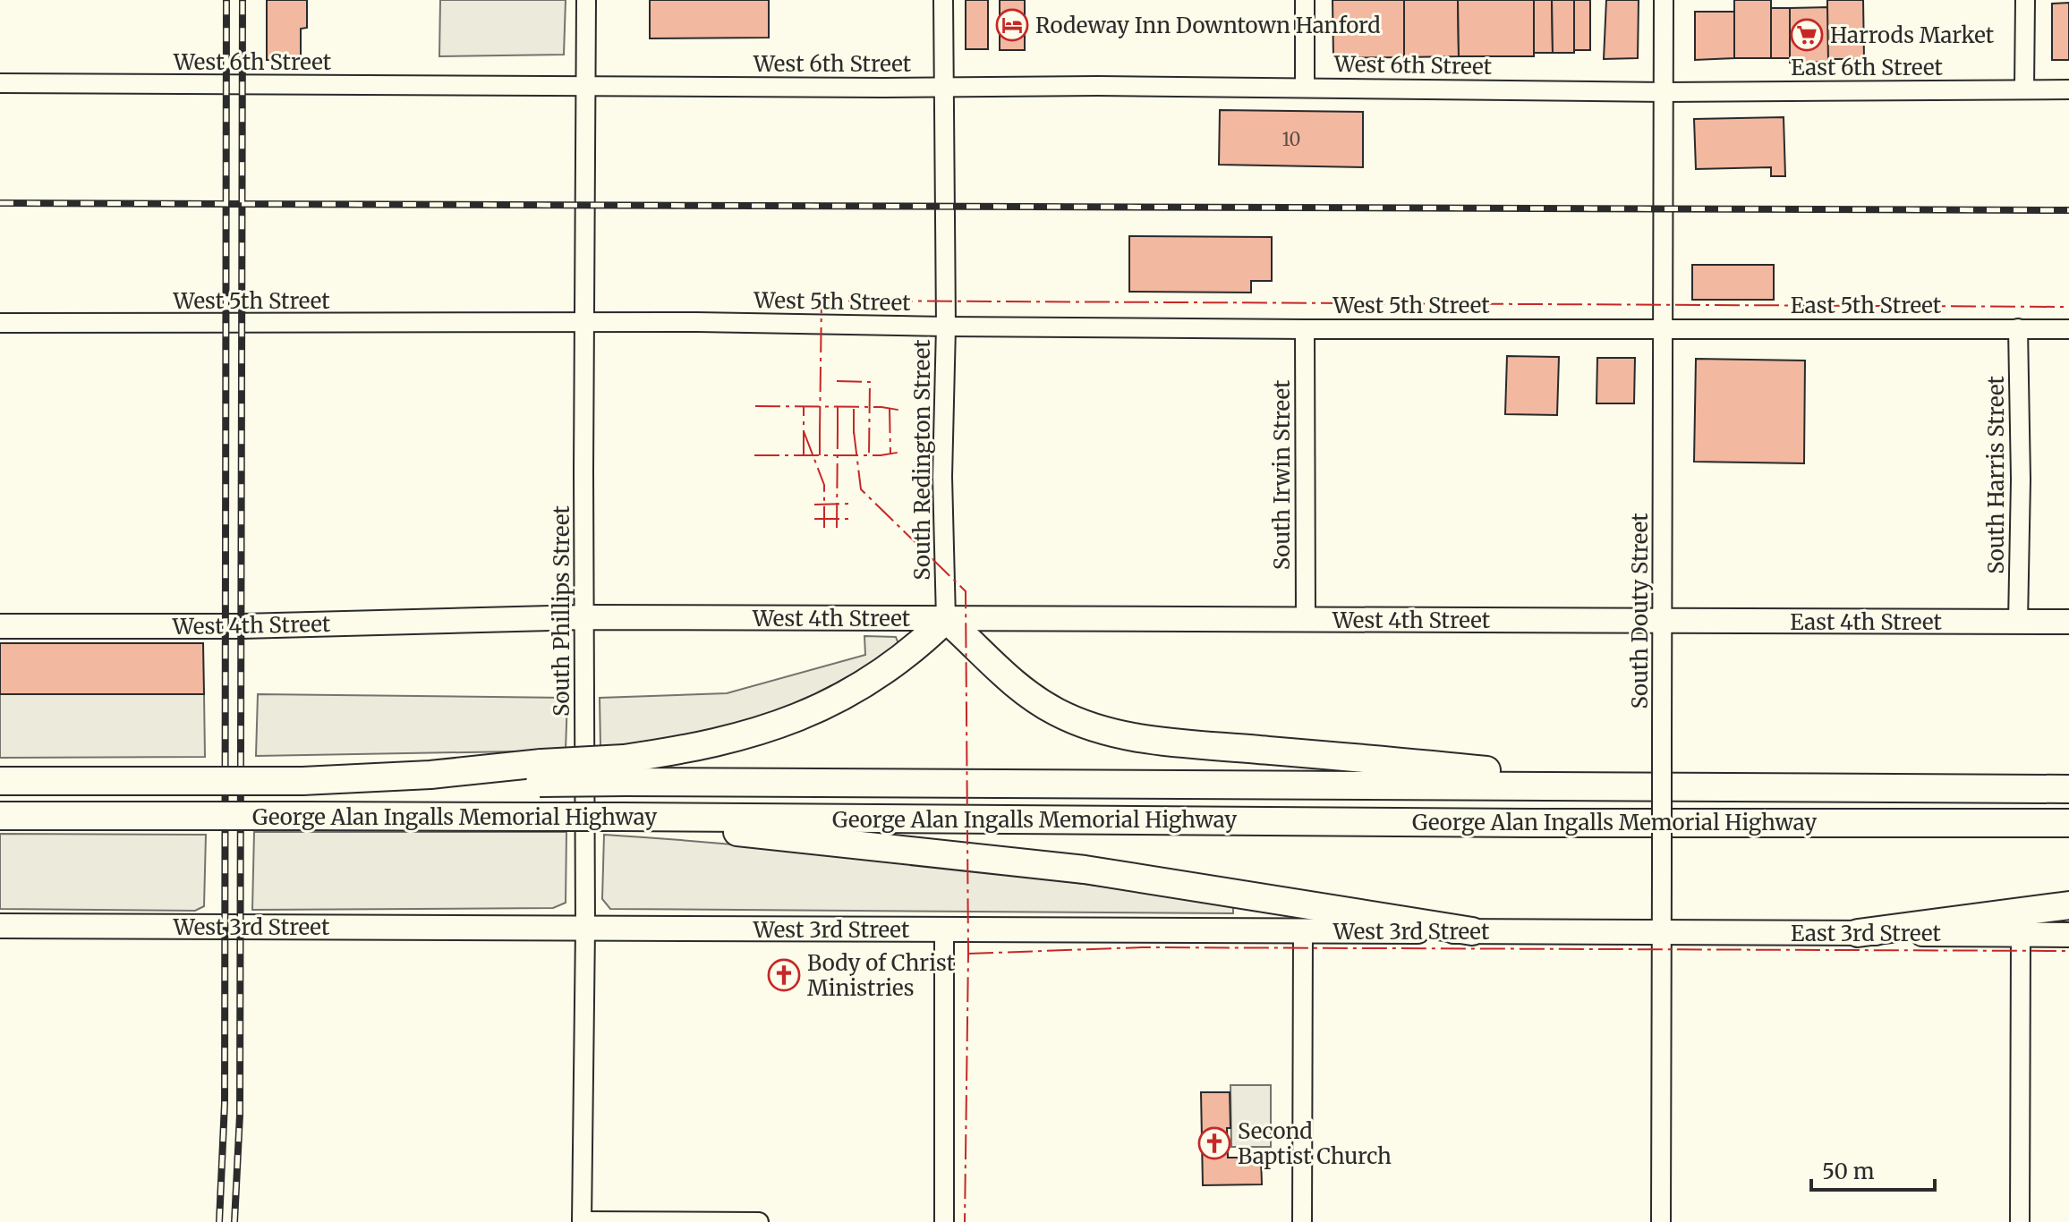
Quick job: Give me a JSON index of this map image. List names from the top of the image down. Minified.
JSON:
{"streets":{"highway":["George Alan Ingalls Memorial Highway"],"main road":["West 4th Street","East 4th Street","West 3rd Street","East 3rd Street"],"street":["West 6th Street","East 6th Street","West 5th Street","East 5th Street","South Redington Street","South Irwin Street","South Harris Street","South Phillips Street","South Douty Street"]},"crossings":[["West 6th Street","East 6th Street"],["West 6th Street","South Redington Street"],["West 6th Street","South Phillips Street"],["West 6th Street","South Douty Street"],["East 6th Street","South Douty Street"],["West 5th Street","East 5th Street"],["West 5th Street","South Redington Street"],["West 5th Street","South Irwin Street"],["West 5th Street","South Phillips Street"],["West 5th Street","South Douty Street"],["East 5th Street","South Harris Street"],["East 5th Street","South Douty Street"],["South Redington Street","West 4th Street"],["South Irwin Street","West 4th Street"],["South Harris Street","East 4th Street"],["South Phillips Street","West 4th Street"],["South Phillips Street","West 3rd Street"],["South Douty Street","West 4th Street"],["South Douty Street","East 4th Street"],["South Douty Street","West 3rd Street"],["South Douty Street","East 3rd Street"],["West 4th Street","East 4th Street"],["West 3rd Street","East 3rd Street"]],"places":{"hotel":["Rodeway Inn Downtown Hanford"],"supermarket":["Harrods Market"],"church":["Body of Christ Ministries","Second Baptist Church"]},"house_numbers":["10"],"scale_bar":"50 m"}
